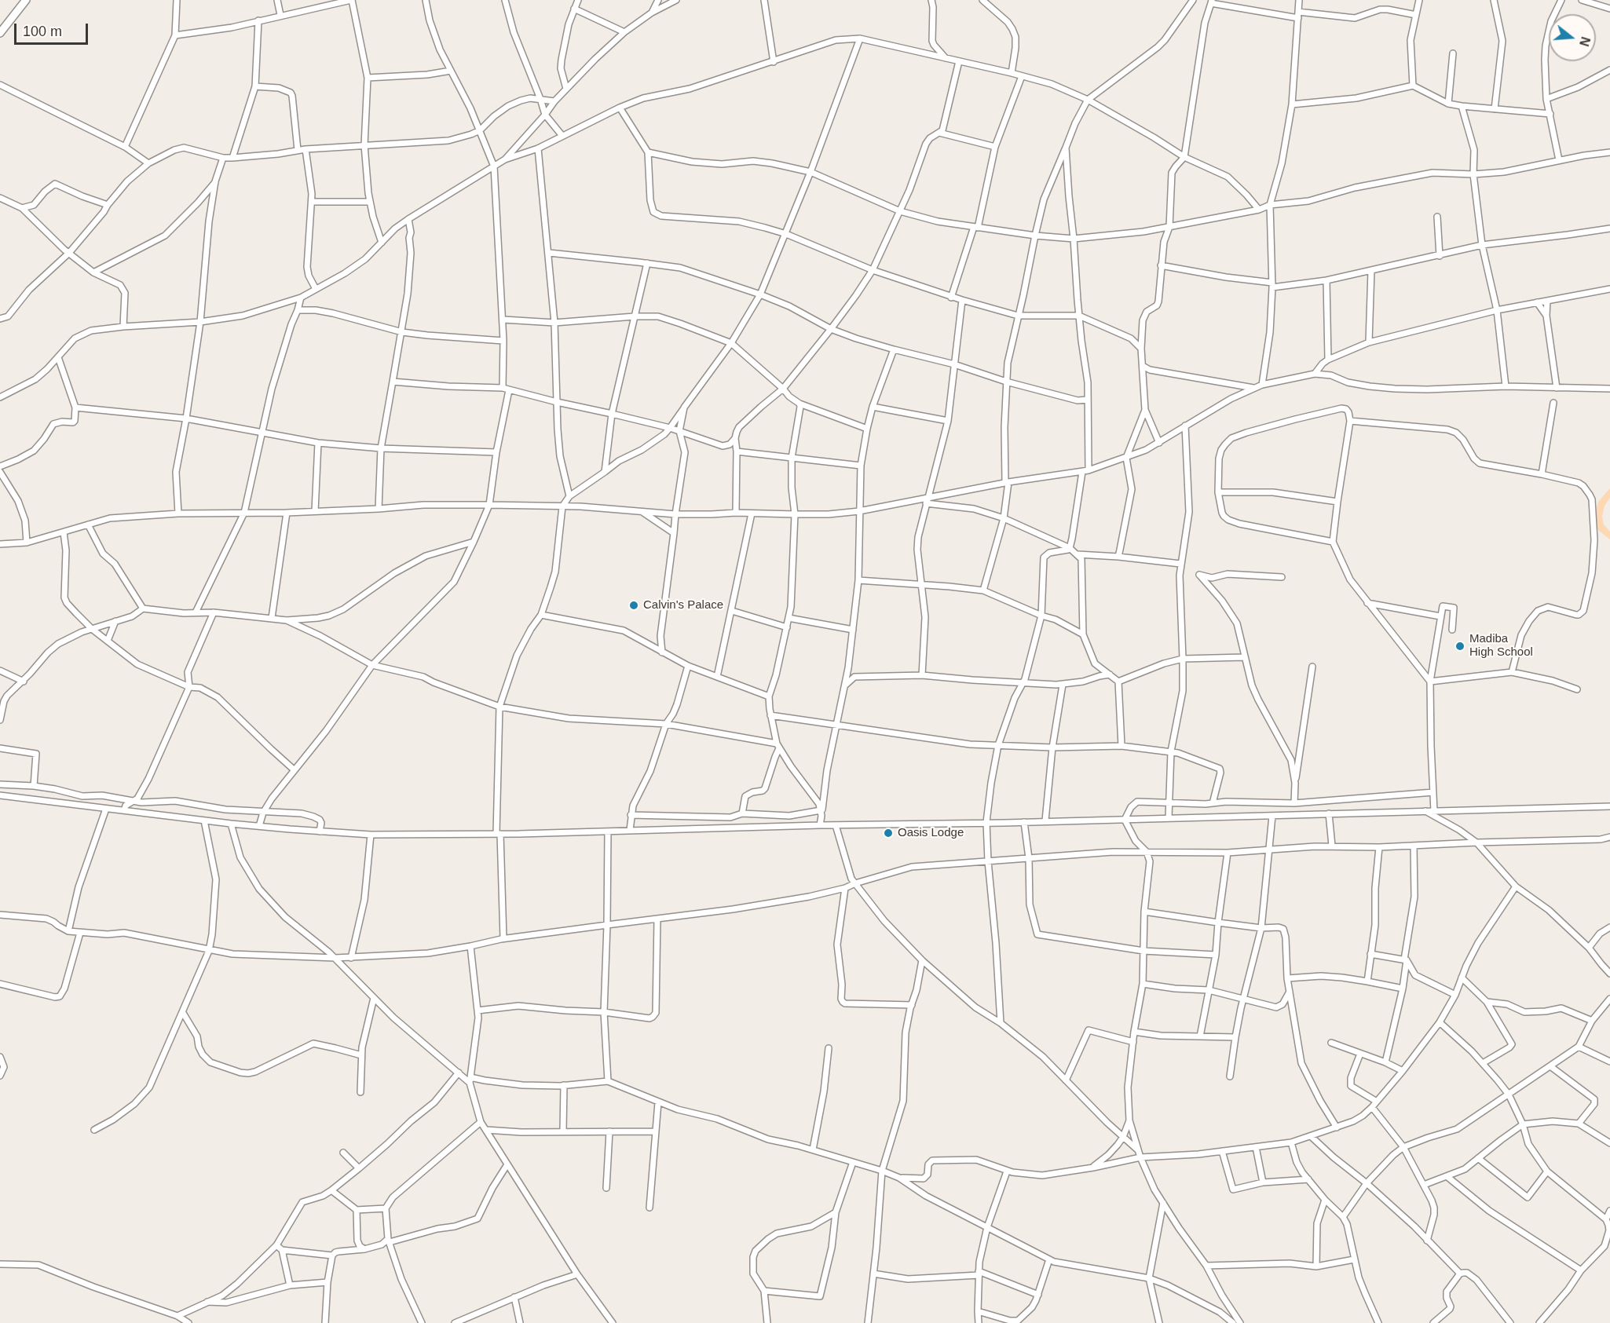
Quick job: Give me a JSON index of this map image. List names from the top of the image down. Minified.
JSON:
{"places":["Calvin's Palace","Madiba High School","Oasis Lodge"],"scale_bar":"100 m","north":"right"}
